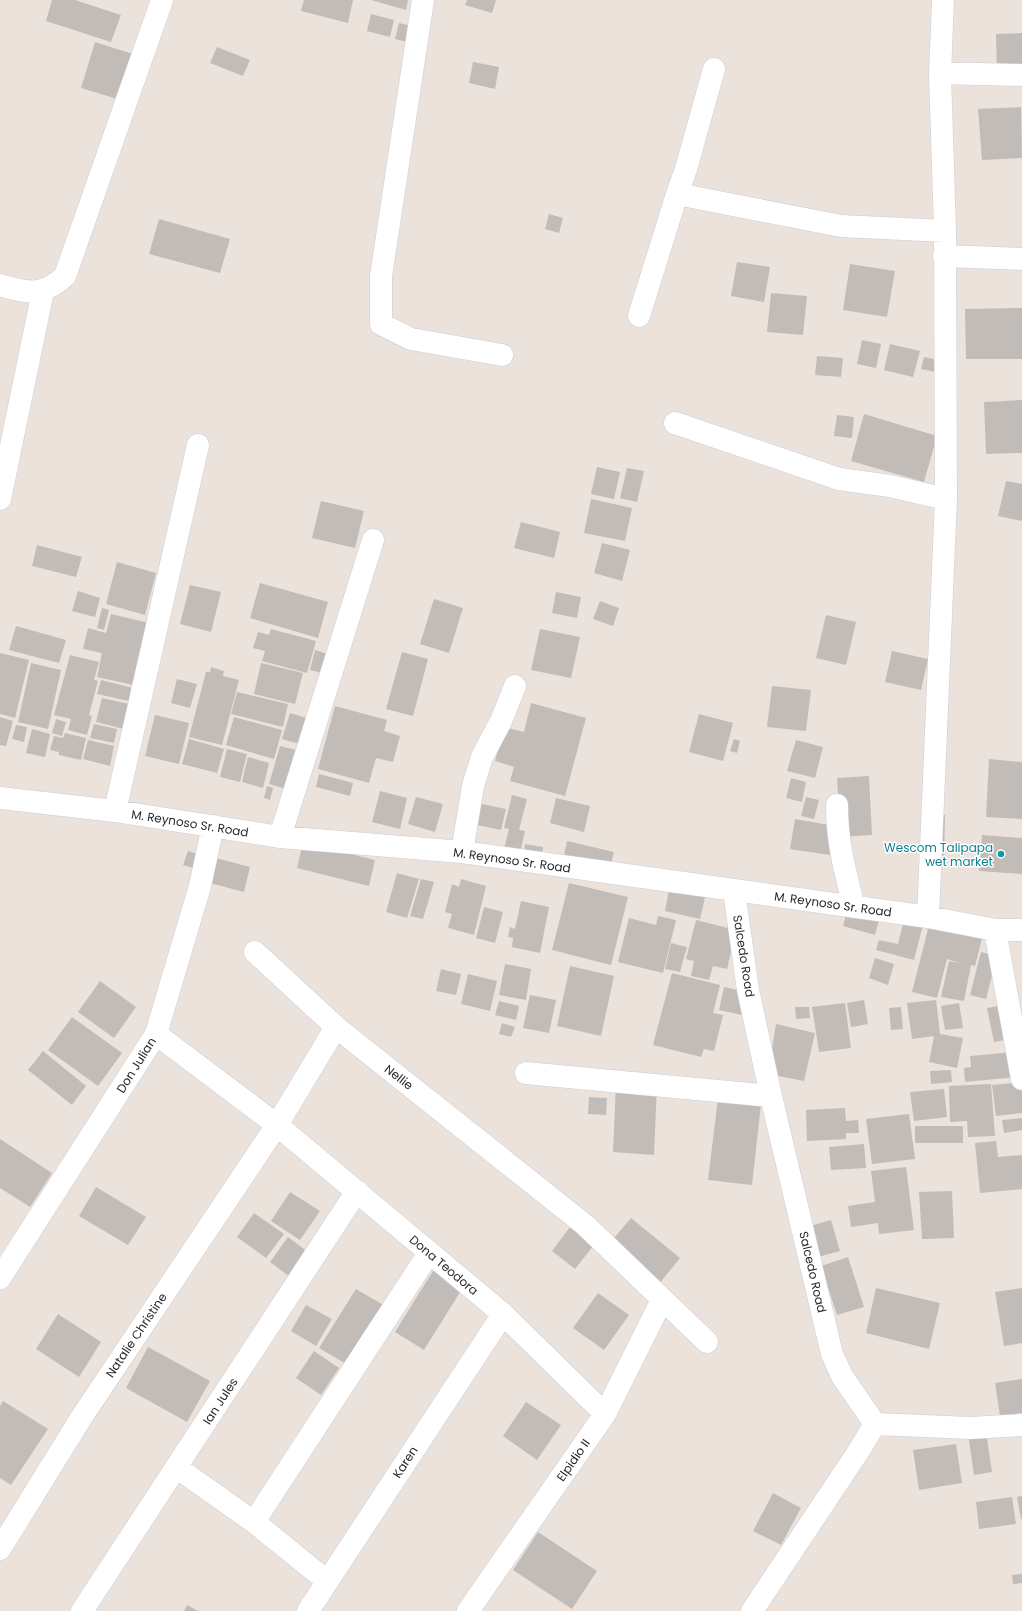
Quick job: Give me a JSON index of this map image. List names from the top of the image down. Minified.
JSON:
{"streets":{"street":["M. Reynoso Sr. Road","Salcedo Road","Don Julian","Nellie","Dona Teodora","Natalie Christine","Ian Jules","Elpidio II","Karen"]},"crossings":[["M. Reynoso Sr. Road","Salcedo Road"],["M. Reynoso Sr. Road","Don Julian"],["Nellie","Elpidio II"],["Dona Teodora","Natalie Christine"],["Dona Teodora","Ian Jules"],["Dona Teodora","Elpidio II"],["Dona Teodora","Karen"]],"places":["Wescom Talipapa wet market"]}
